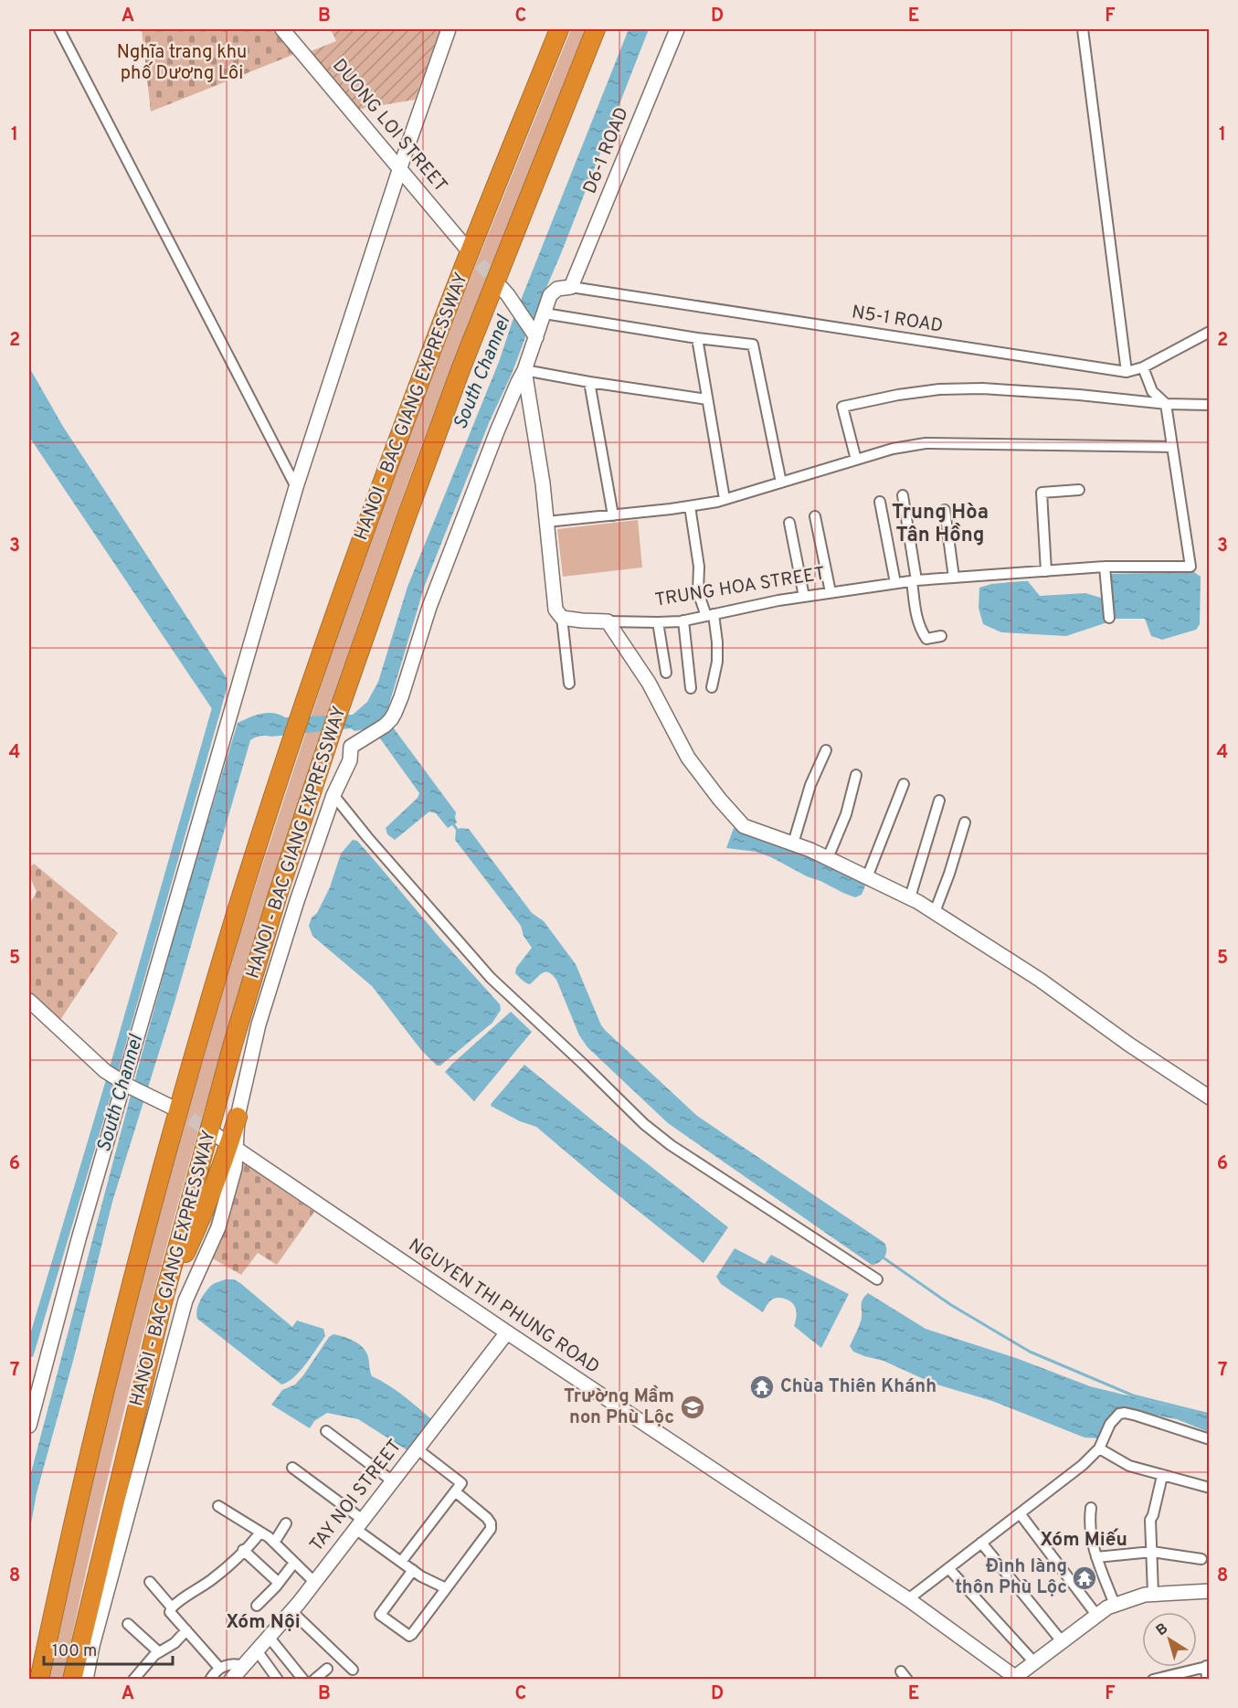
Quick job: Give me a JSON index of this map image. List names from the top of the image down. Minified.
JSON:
{"streets":{"highway":["HANOI - BAC GIANG EXPRESSWAY"],"street":["DUONG LOI STREET","D6-1 ROAD","N5-1 ROAD","TRUNG HOA STREET","NGUYEN THI PHUNG ROAD","TAY NOI STREET"]},"crossings":[["D6-1 ROAD","N5-1 ROAD"],["NGUYEN THI PHUNG ROAD","TAY NOI STREET"]],"districts":["Trung Hòa Tân Hồng","Xóm Miếu","Xóm Nội"],"water":["South Channel"],"parks":["Nghĩa trang khu phố Dương Lôi"],"places":{"temple":["Chùa Thiên Khánh","Đình làng thôn Phù Lộc"],"school or university":["Trường Mầm non Phù Lộc"]},"scale_bar":"100 m","north":"top left","grid":{"columns":["A","B","C","D","E","F"],"rows":["1","2","3","4","5","6","7","8"]}}
